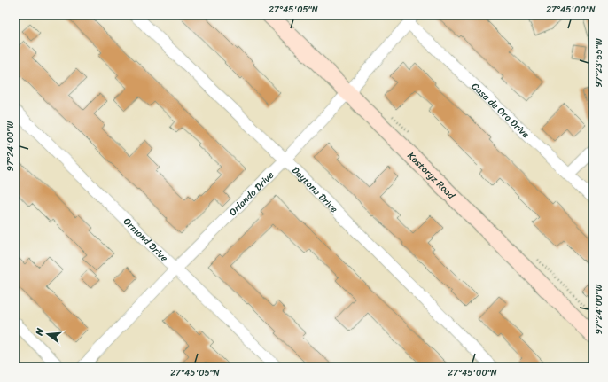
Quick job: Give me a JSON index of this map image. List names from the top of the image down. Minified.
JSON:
{"streets":{"main road":["Kostoryz Road"],"street":["Casa de Oro Drive","Daytona Drive","Orlando Drive","Ormond Drive"]},"crossings":[["Casa de Oro Drive","Orlando Drive"],["Kostoryz Road","Orlando Drive"],["Daytona Drive","Orlando Drive"],["Orlando Drive","Ormond Drive"]],"north":"left","coordinates":["27°45'05\"N","27°45'00\"N","97°23'55\"W","97°24'00\"W"]}
